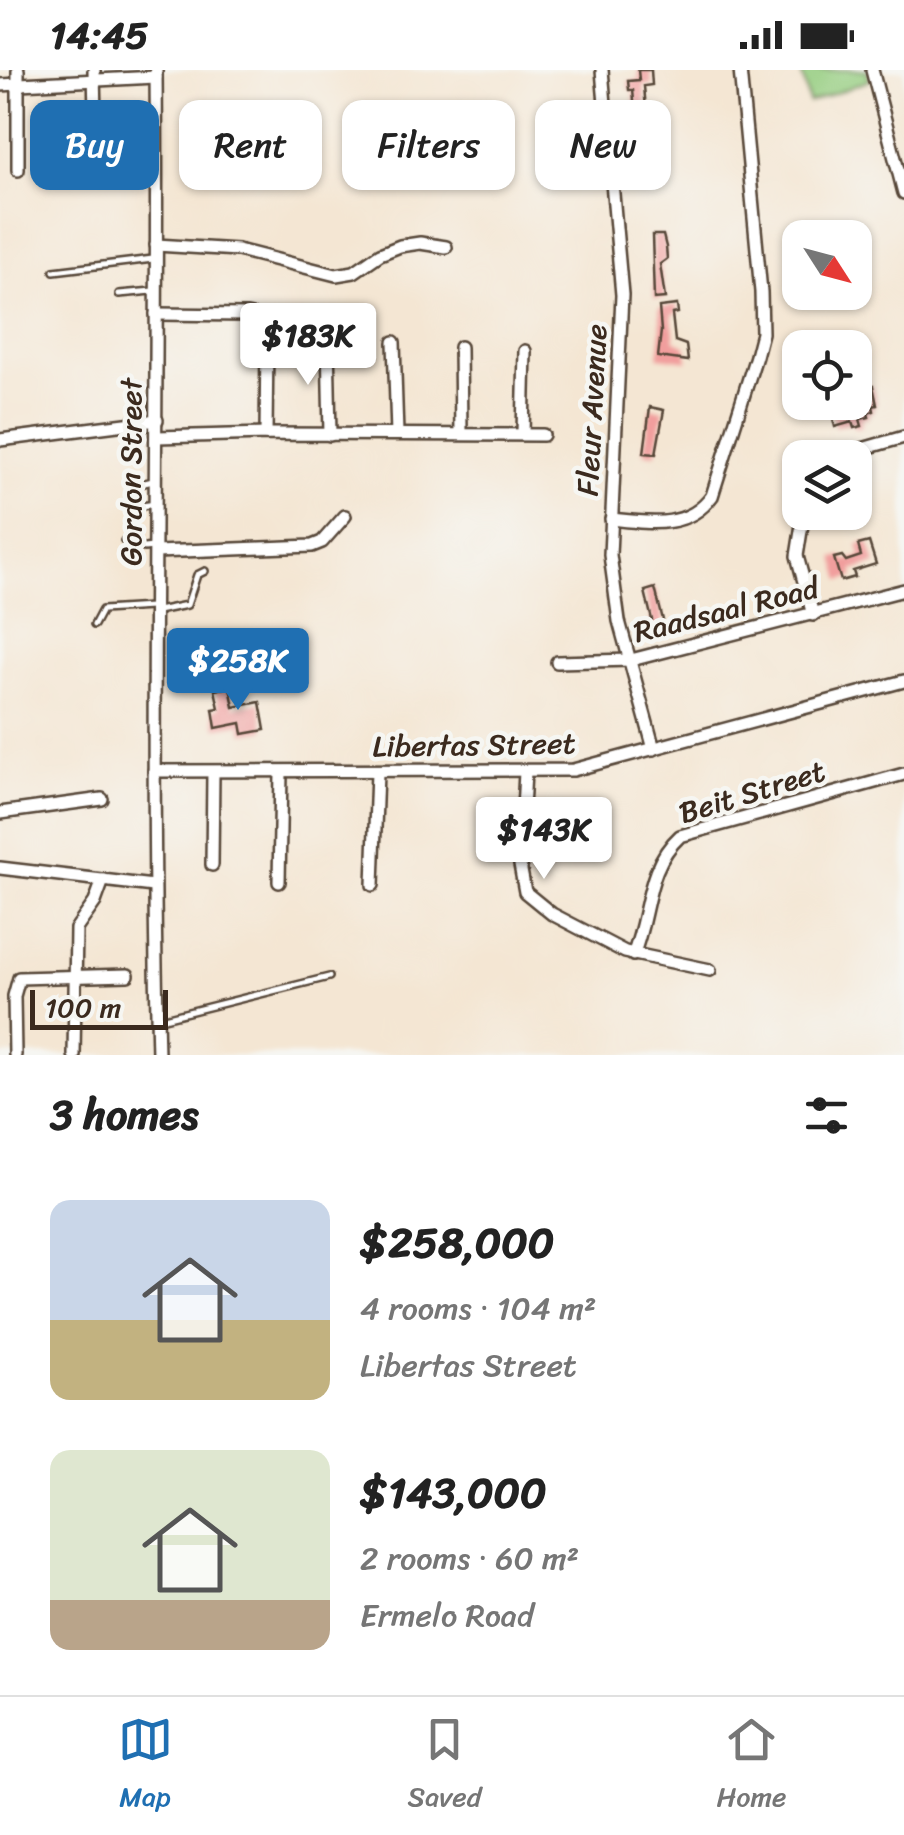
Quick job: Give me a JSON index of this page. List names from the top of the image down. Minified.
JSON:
{"streets":{"street":["Fleur Avenue","Gordon Street","Raadsaal Road","Libertas Street","Beit Street"]},"crossings":[["Fleur Avenue","Raadsaal Road"],["Fleur Avenue","Libertas Street"],["Gordon Street","Libertas Street"]],"scale_bar":"100 m","north":"bottom right","page":{"status":"14:45","chip":["Buy","Rent","Filters","New"],"price":["$183K","$258K","$143K"],"scale":"100 m","heading":"3 homes","list":[{"name":"$258,000","note":"4 rooms · 104 m² · Libertas Street"},{"name":"$143,000","note":"2 rooms · 60 m² · Ermelo Road"}],"tabs":["Map","Saved","Home"]}}
